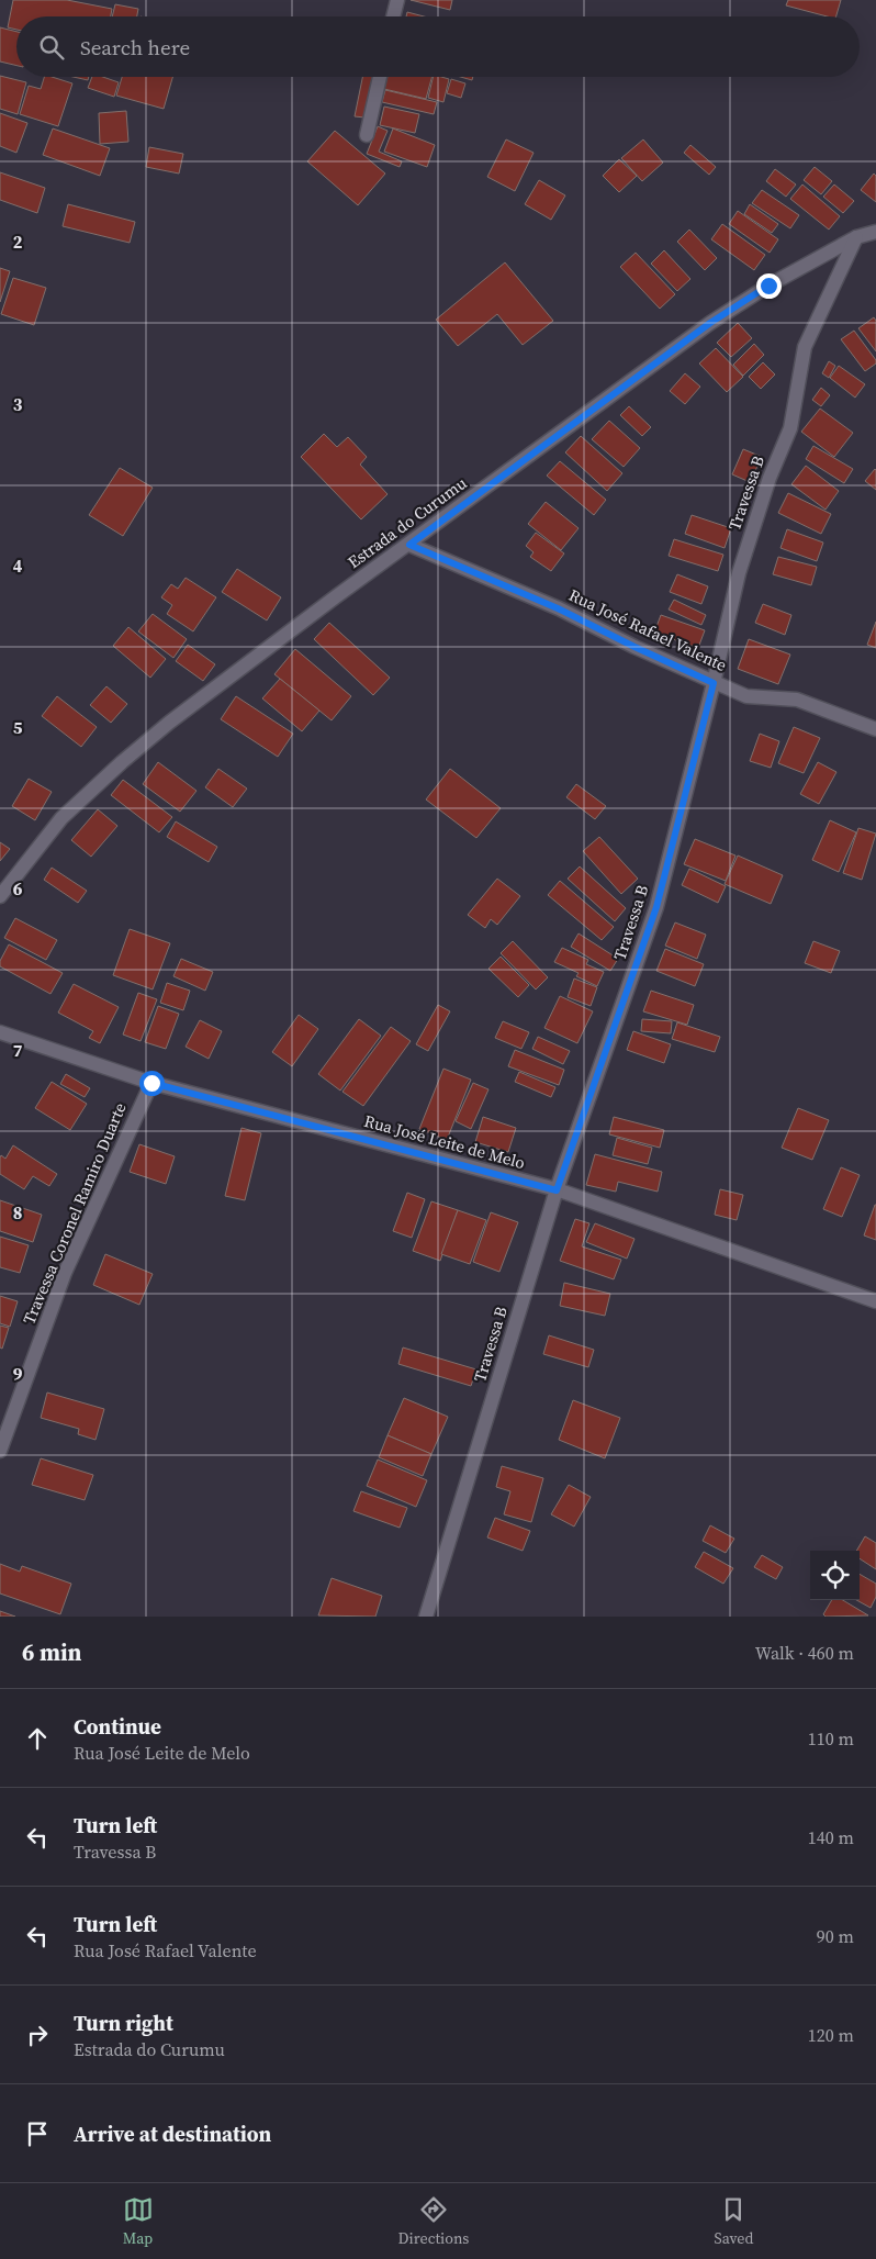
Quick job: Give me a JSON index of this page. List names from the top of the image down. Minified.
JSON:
{"streets":{"street":["Travessa B","Estrada do Curumu","Rua José Rafael Valente","Rua José Leite de Melo","Travessa Coronel Ramiro Duarte"]},"crossings":[["Travessa B","Estrada do Curumu"],["Travessa B","Rua José Rafael Valente"],["Travessa B","Rua José Leite de Melo"],["Estrada do Curumu","Rua José Rafael Valente"],["Rua José Leite de Melo","Travessa Coronel Ramiro Duarte"]],"page":{"search":"Search here","heading":["6 min","Walk · 460 m"],"list":[["Continue","Rua José Leite de Melo","110 m"],["Turn left","Travessa B","140 m"],["Turn left","Rua José Rafael Valente","90 m"],["Turn right","Estrada do Curumu","120 m"],"Arrive at destination"],"nav":["Map","Directions","Saved"]},"grid":{"rows":["2","3","4","5","6","7","8","9"]}}
